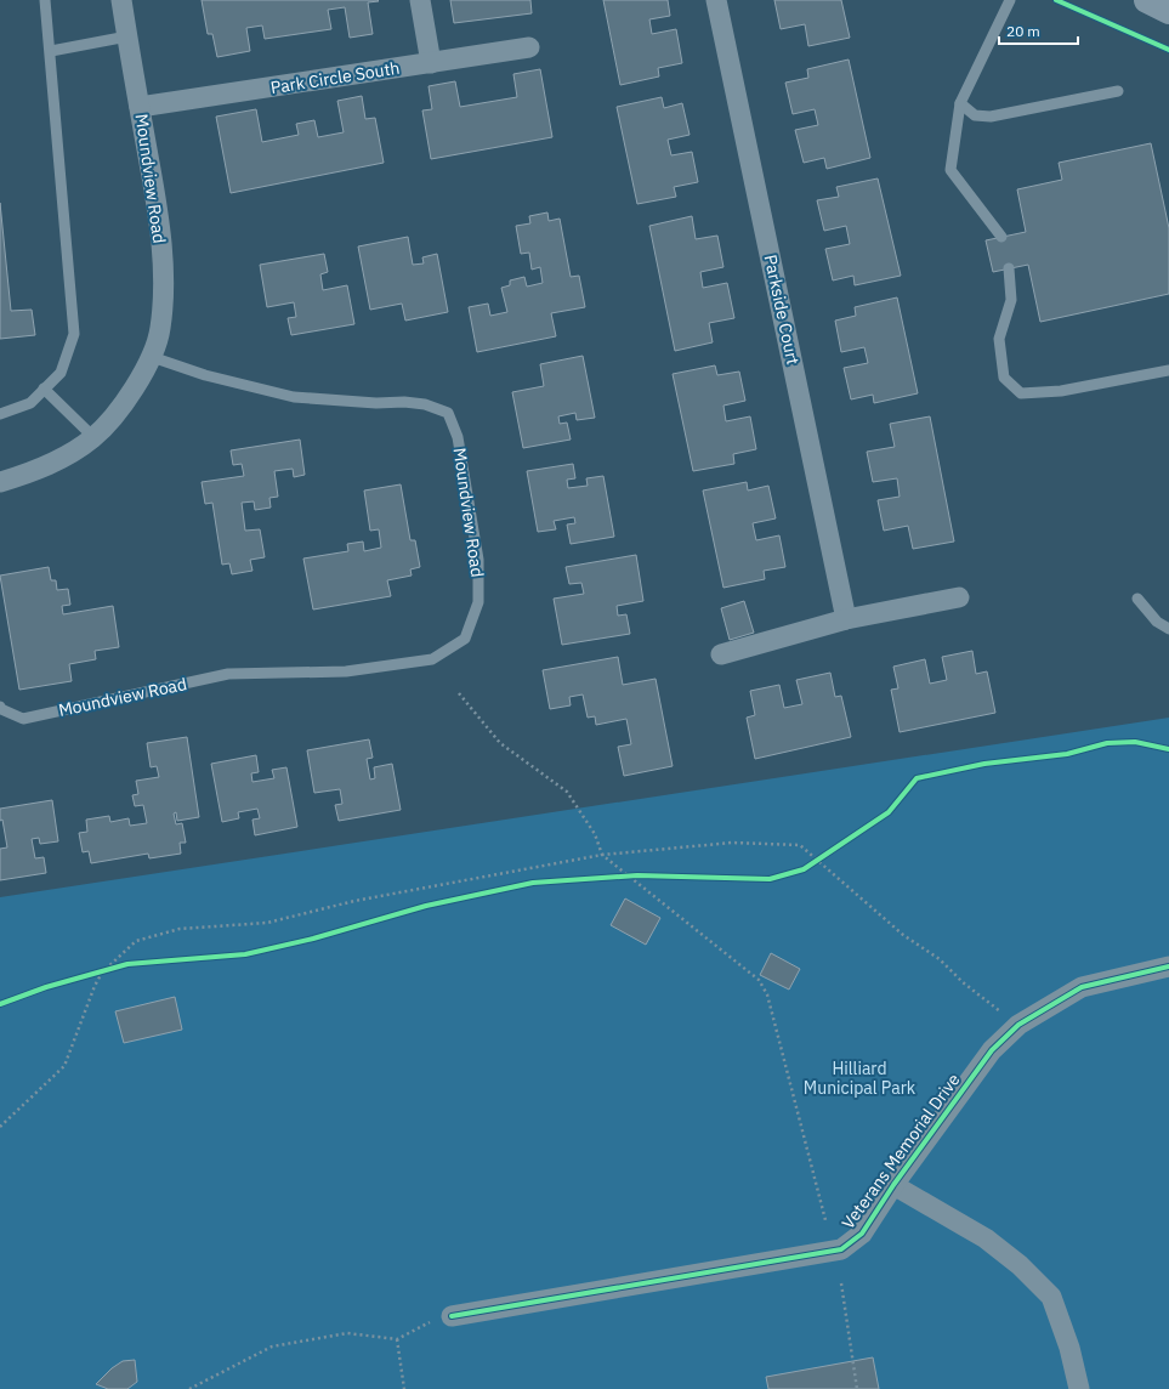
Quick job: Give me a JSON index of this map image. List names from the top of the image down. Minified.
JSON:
{"streets":{"street":["Park Circle South","Moundview Road","Parkside Court","Veterans Memorial Drive"]},"crossings":[["Park Circle South","Moundview Road"]],"parks":["Hilliard Municipal Park"],"scale_bar":"20 m"}
